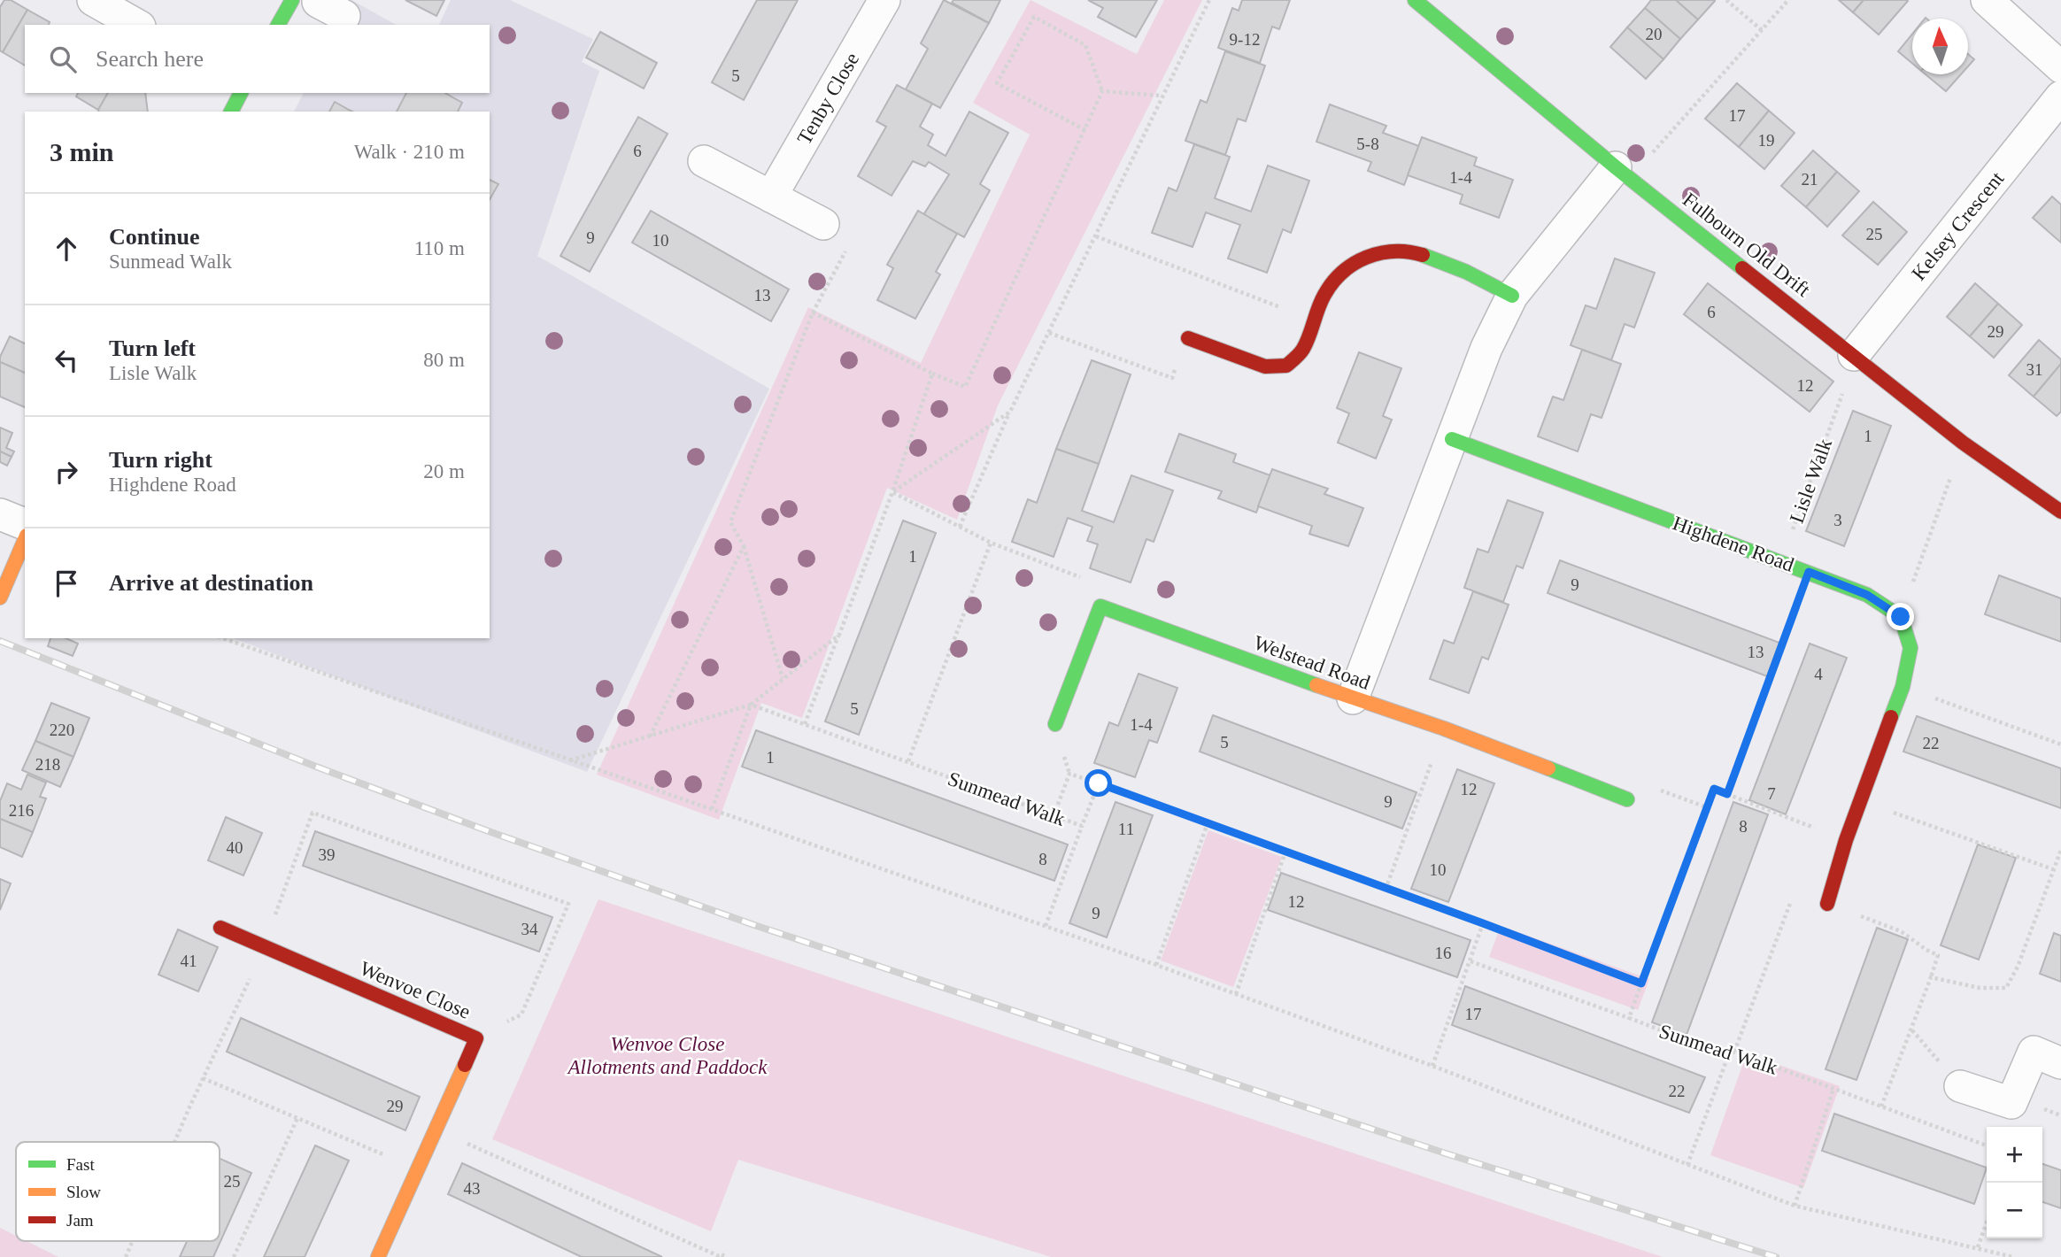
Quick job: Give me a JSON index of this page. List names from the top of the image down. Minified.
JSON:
{"streets":{"street":["Tenby Close","Kelsey Crescent","Fulbourn Old Drift","Highdene Road","Welstead Road","Wenvoe Close"],"path":["Lisle Walk","Sunmead Walk"]},"crossings":[["Kelsey Crescent","Fulbourn Old Drift"],["Kelsey Crescent","Lisle Walk"],["Fulbourn Old Drift","Lisle Walk"]],"parks":["Wenvoe Close Allotments and Paddock"],"house_numbers":["20","9-12","5","17","19","5-8","6","1-4","21","25","9","10","13","6","29","31","12","1","3","1","9","13","4","5","1-4","220","5","22","1","218","12","7","9","216","8","11","40","39","8","10","12","9","34","16","41","17","22","29","25","43"],"legend":["Fast","Slow","Jam"],"north":"top","page":{"search":"Search here","heading":["3 min","Walk · 210 m"],"list":[["Continue","Sunmead Walk","110 m"],["Turn left","Lisle Walk","80 m"],["Turn right","Highdene Road","20 m"],"Arrive at destination"],"map_buttons":["+","−"]}}
